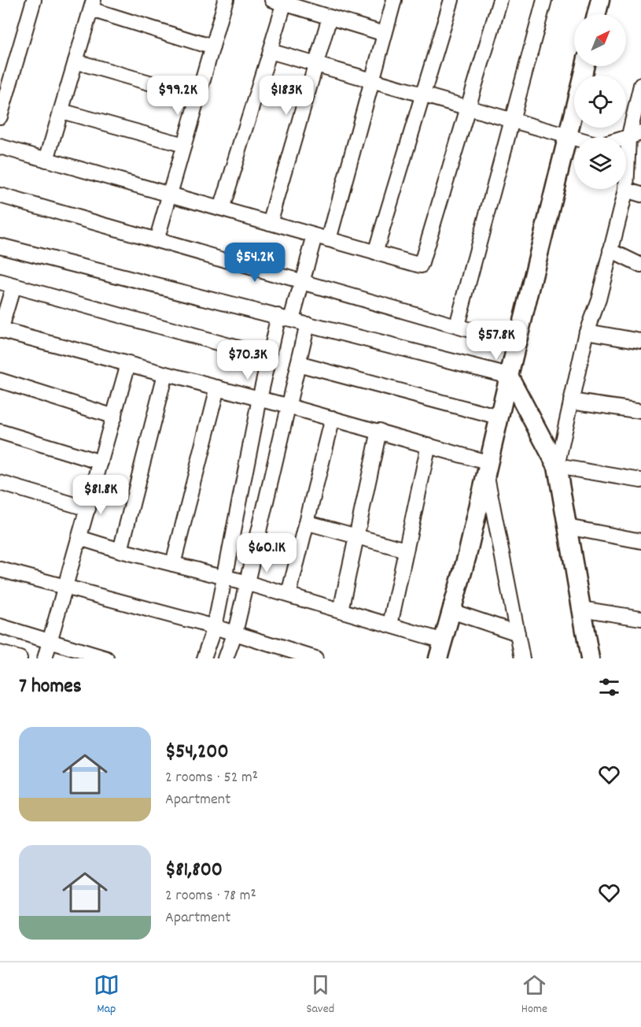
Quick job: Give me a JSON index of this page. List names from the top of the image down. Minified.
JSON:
{"north":"top right","page":{"price":["$99.2K","$183K","$54.2K","$57.8K","$70.3K","$81.8K","$60.1K"],"heading":"7 homes","list":[{"name":"$54,200","note":"2 rooms · 52 m² · Apartment"},{"name":"$81,800","note":"2 rooms · 78 m² · Apartment"}],"tabs":["Map","Saved","Home"]}}
